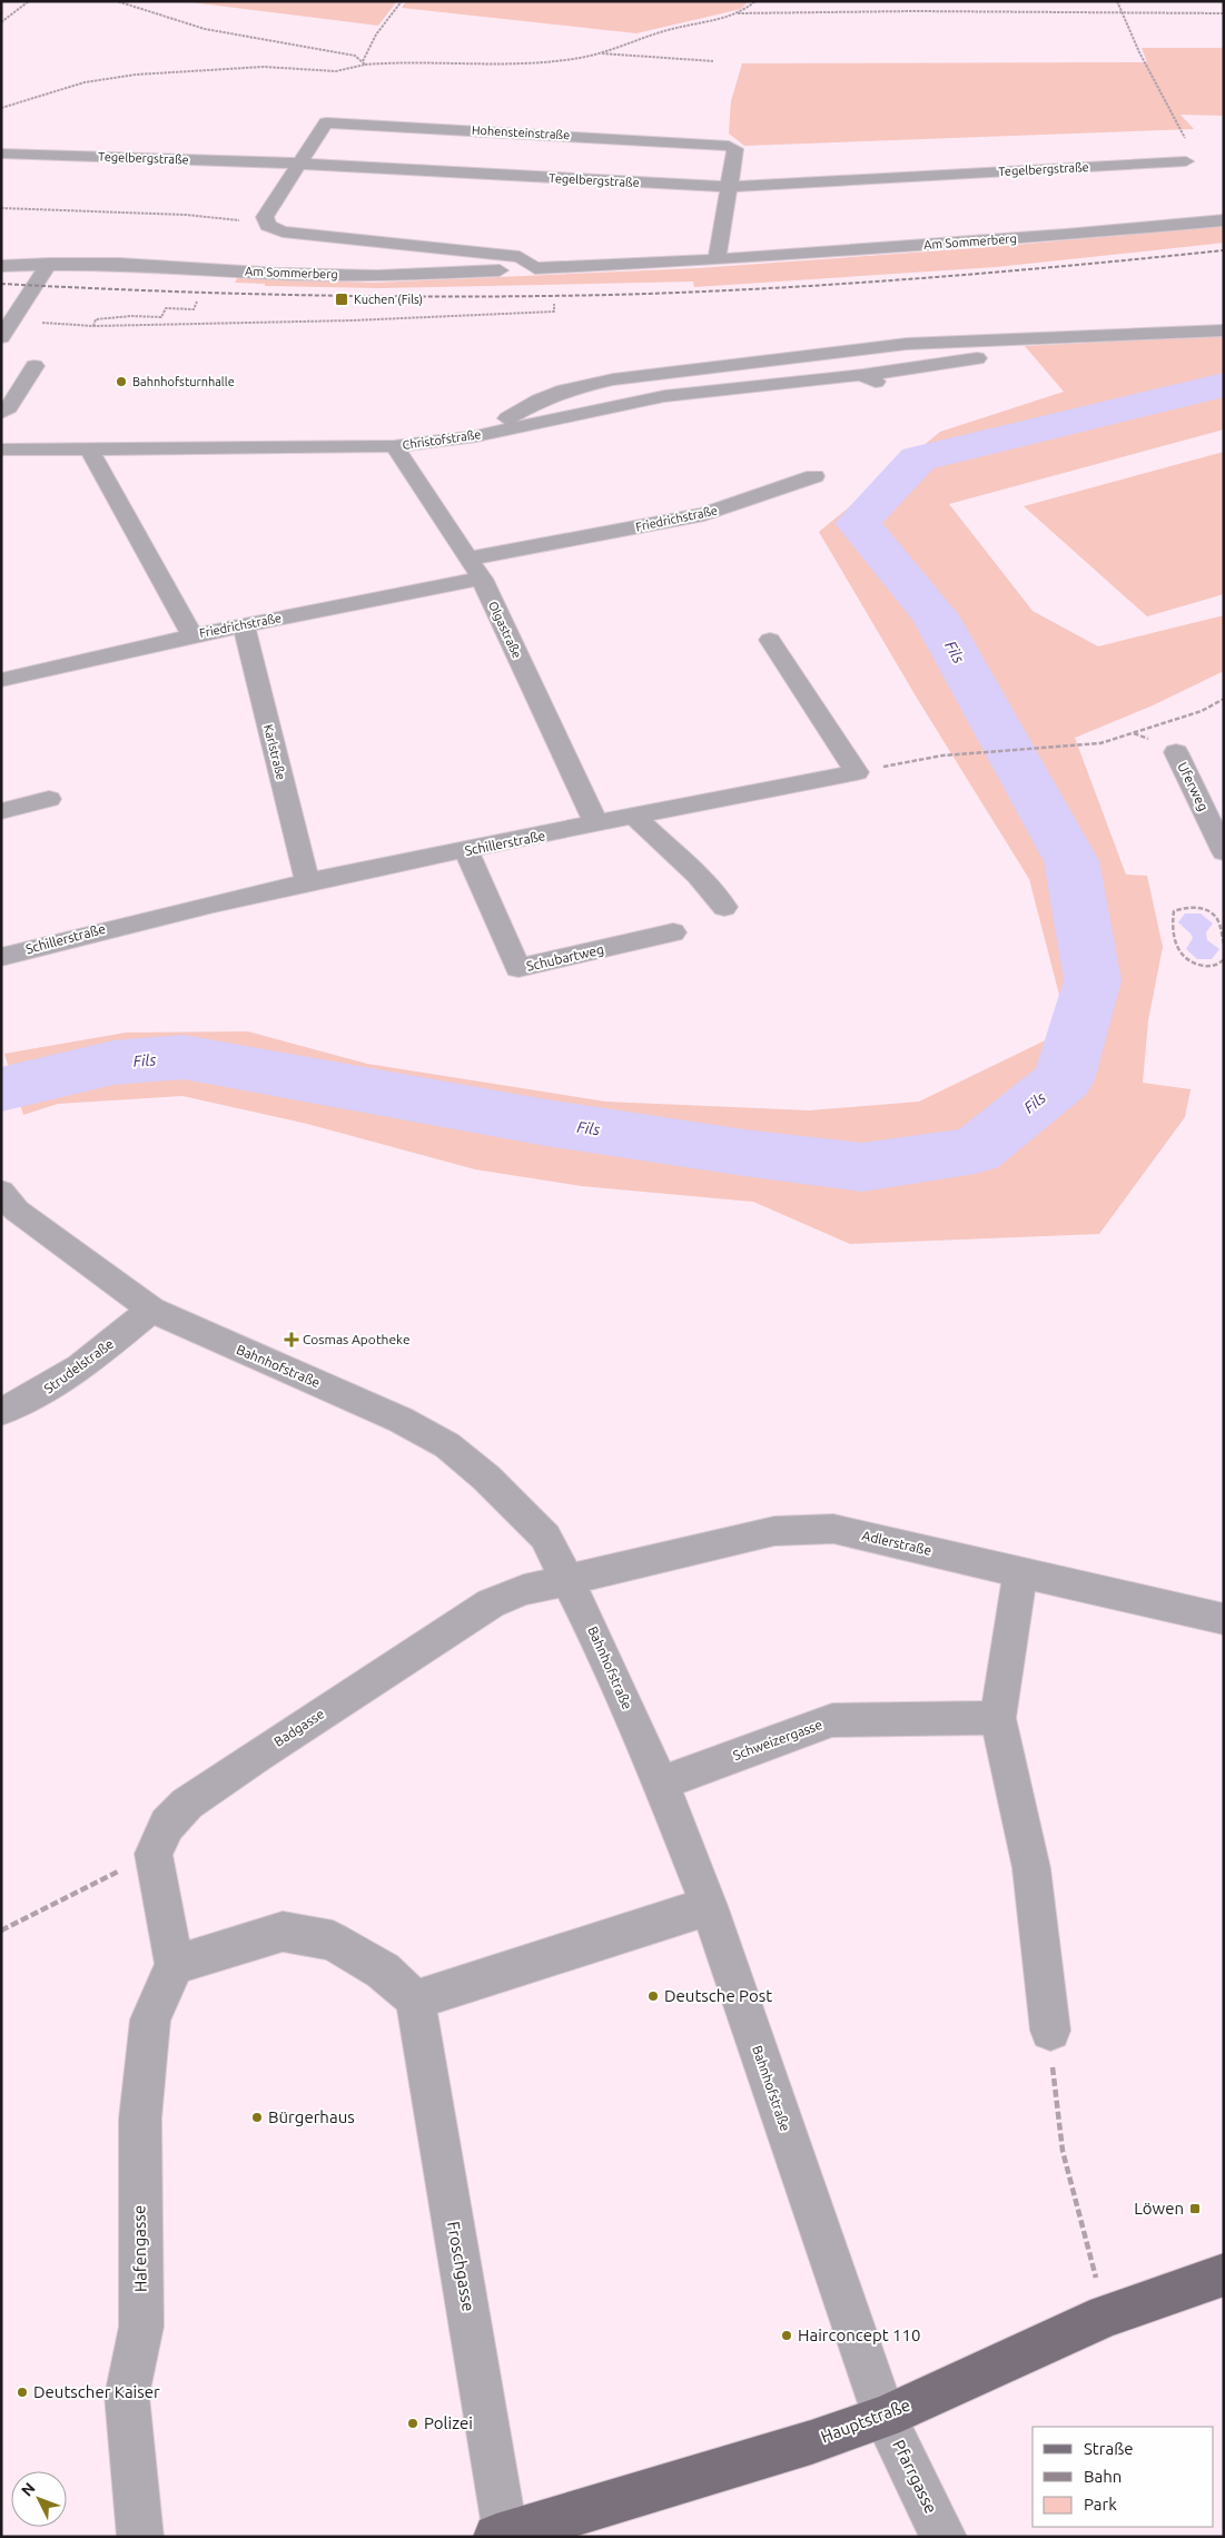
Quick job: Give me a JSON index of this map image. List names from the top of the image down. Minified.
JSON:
{"streets":{"main road":["Hauptstraße"],"street":["Hohensteinstraße","Tegelbergstraße","Am Sommerberg","Christofstraße","Friedrichstraße","Olgastraße","Karlstraße","Uferweg","Schillerstraße","Schubartweg","Strudelstraße","Bahnhofstraße","Adlerstraße","Badgasse","Schweizergasse","Hafengasse","Froschgasse","Pfarrgasse"]},"crossings":[["Hohensteinstraße","Tegelbergstraße"],["Christofstraße","Olgastraße"],["Friedrichstraße","Olgastraße"],["Friedrichstraße","Karlstraße"],["Olgastraße","Schillerstraße"],["Karlstraße","Schillerstraße"],["Schillerstraße","Schubartweg"],["Strudelstraße","Bahnhofstraße"],["Bahnhofstraße","Adlerstraße"],["Bahnhofstraße","Badgasse"],["Bahnhofstraße","Schweizergasse"],["Bahnhofstraße","Hauptstraße"],["Bahnhofstraße","Pfarrgasse"],["Adlerstraße","Badgasse"],["Froschgasse","Hauptstraße"],["Hauptstraße","Pfarrgasse"]],"water":["Fils"],"places":{"transit":["Kuchen (Fils)","Löwen"],"other":["Bahnhofsturnhalle","Deutsche Post","Bürgerhaus","Hairconcept 110","Deutscher Kaiser","Polizei"],"health":["Cosmas Apotheke"]},"legend":["Straße","Bahn","Park"],"north":"top left"}
